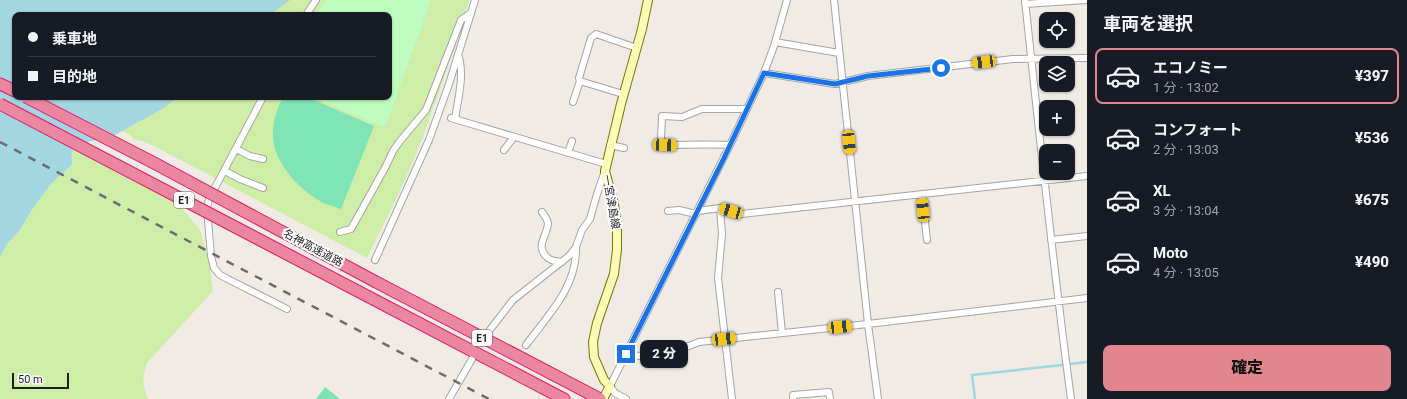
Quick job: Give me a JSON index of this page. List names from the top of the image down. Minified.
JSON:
{"streets":{"highway":["E1","名神高速道路"],"main road":["一宮津島線"]},"scale_bar":"50 m","page":{"heading":"車両を選択","map_buttons":["+","−"],"banner":["乗車地","目的地"],"list":[{"name":"エコノミー","note":"1 分 · 13:02","value":"¥397"},{"name":"コンフォート","note":"2 分 · 13:03","value":"¥536"},{"name":"XL","note":"3 分 · 13:04","value":"¥675"},{"name":"Moto","note":"4 分 · 13:05","value":"¥490"}],"buttons":"確定","bubble":"2 分","scale":"50 m"}}
